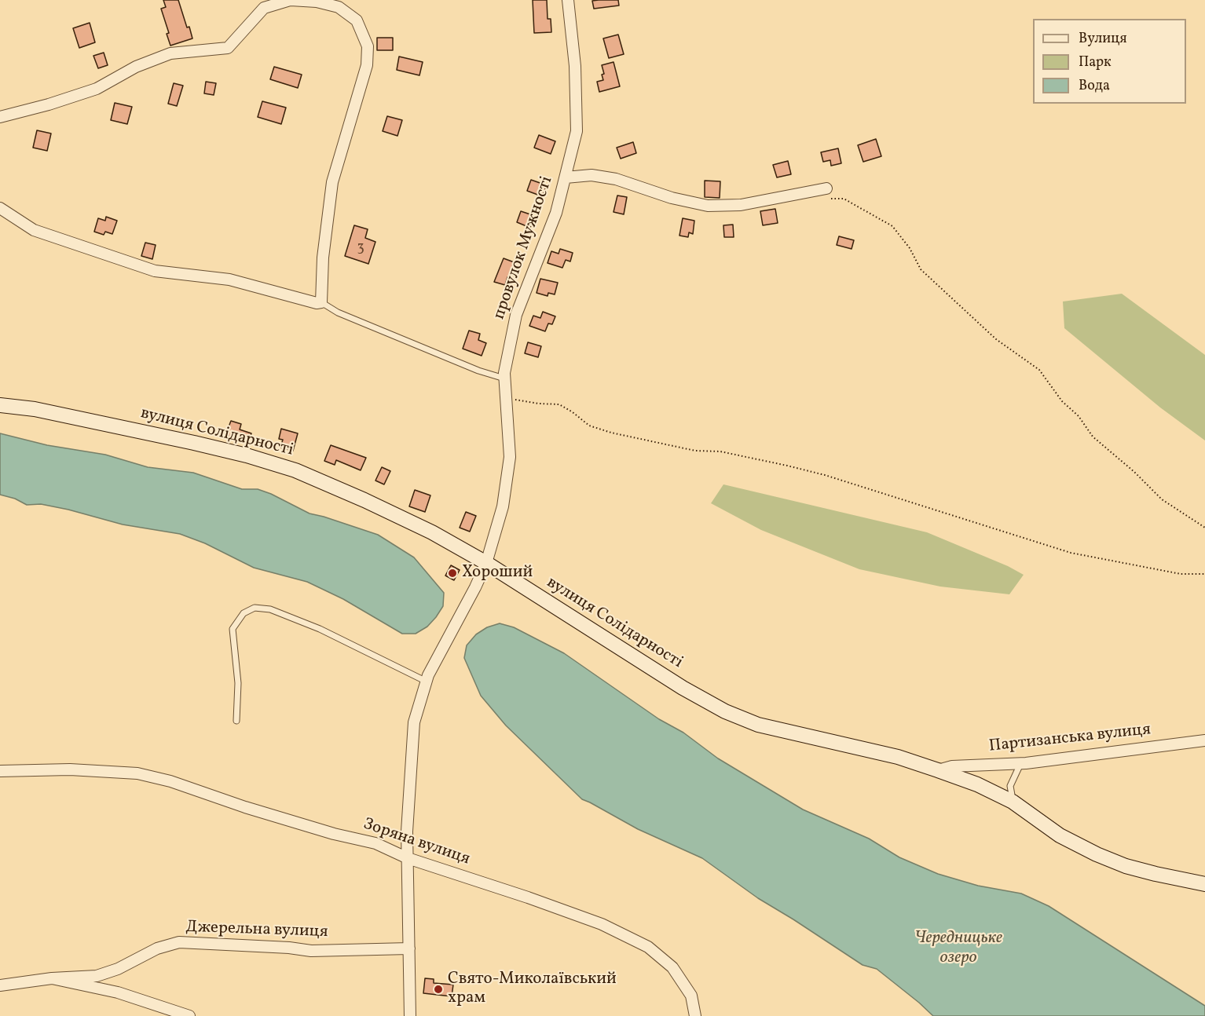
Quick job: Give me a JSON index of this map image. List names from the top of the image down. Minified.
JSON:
{"streets":{"main road":["вулиця Солідарності"],"street":["провулок Мужності","Партизанська вулиця","Зоряна вулиця","Джерельна вулиця"]},"crossings":[["провулок Мужності","вулиця Солідарності"],["провулок Мужності","Зоряна вулиця"],["провулок Мужності","Джерельна вулиця"],["вулиця Солідарності","Партизанська вулиця"]],"water":["Чередницьке озеро"],"places":["Хороший","Свято-Миколаївський храм"],"house_numbers":["3"],"legend":["Вулиця","Парк","Вода"]}
